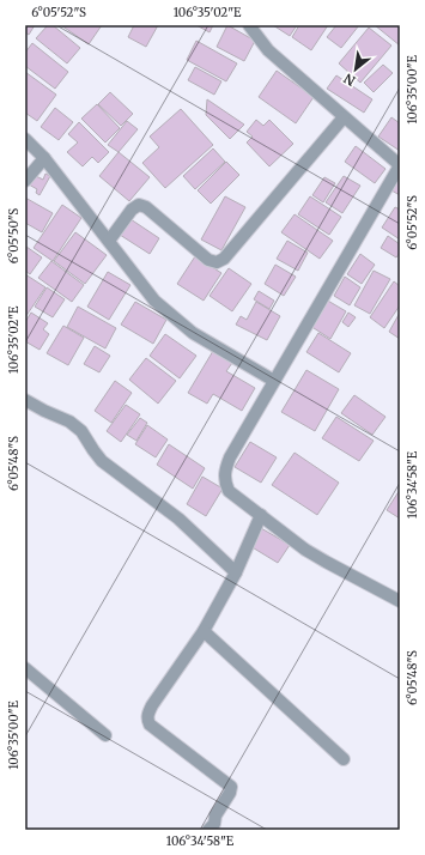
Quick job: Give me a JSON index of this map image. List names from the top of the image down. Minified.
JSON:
{"north":"bottom left","coordinates":["6°05'52\"S","106°35'02\"E","106°35'00\"E","6°05'50\"S","6°05'48\"S","106°34'58\"E"]}
